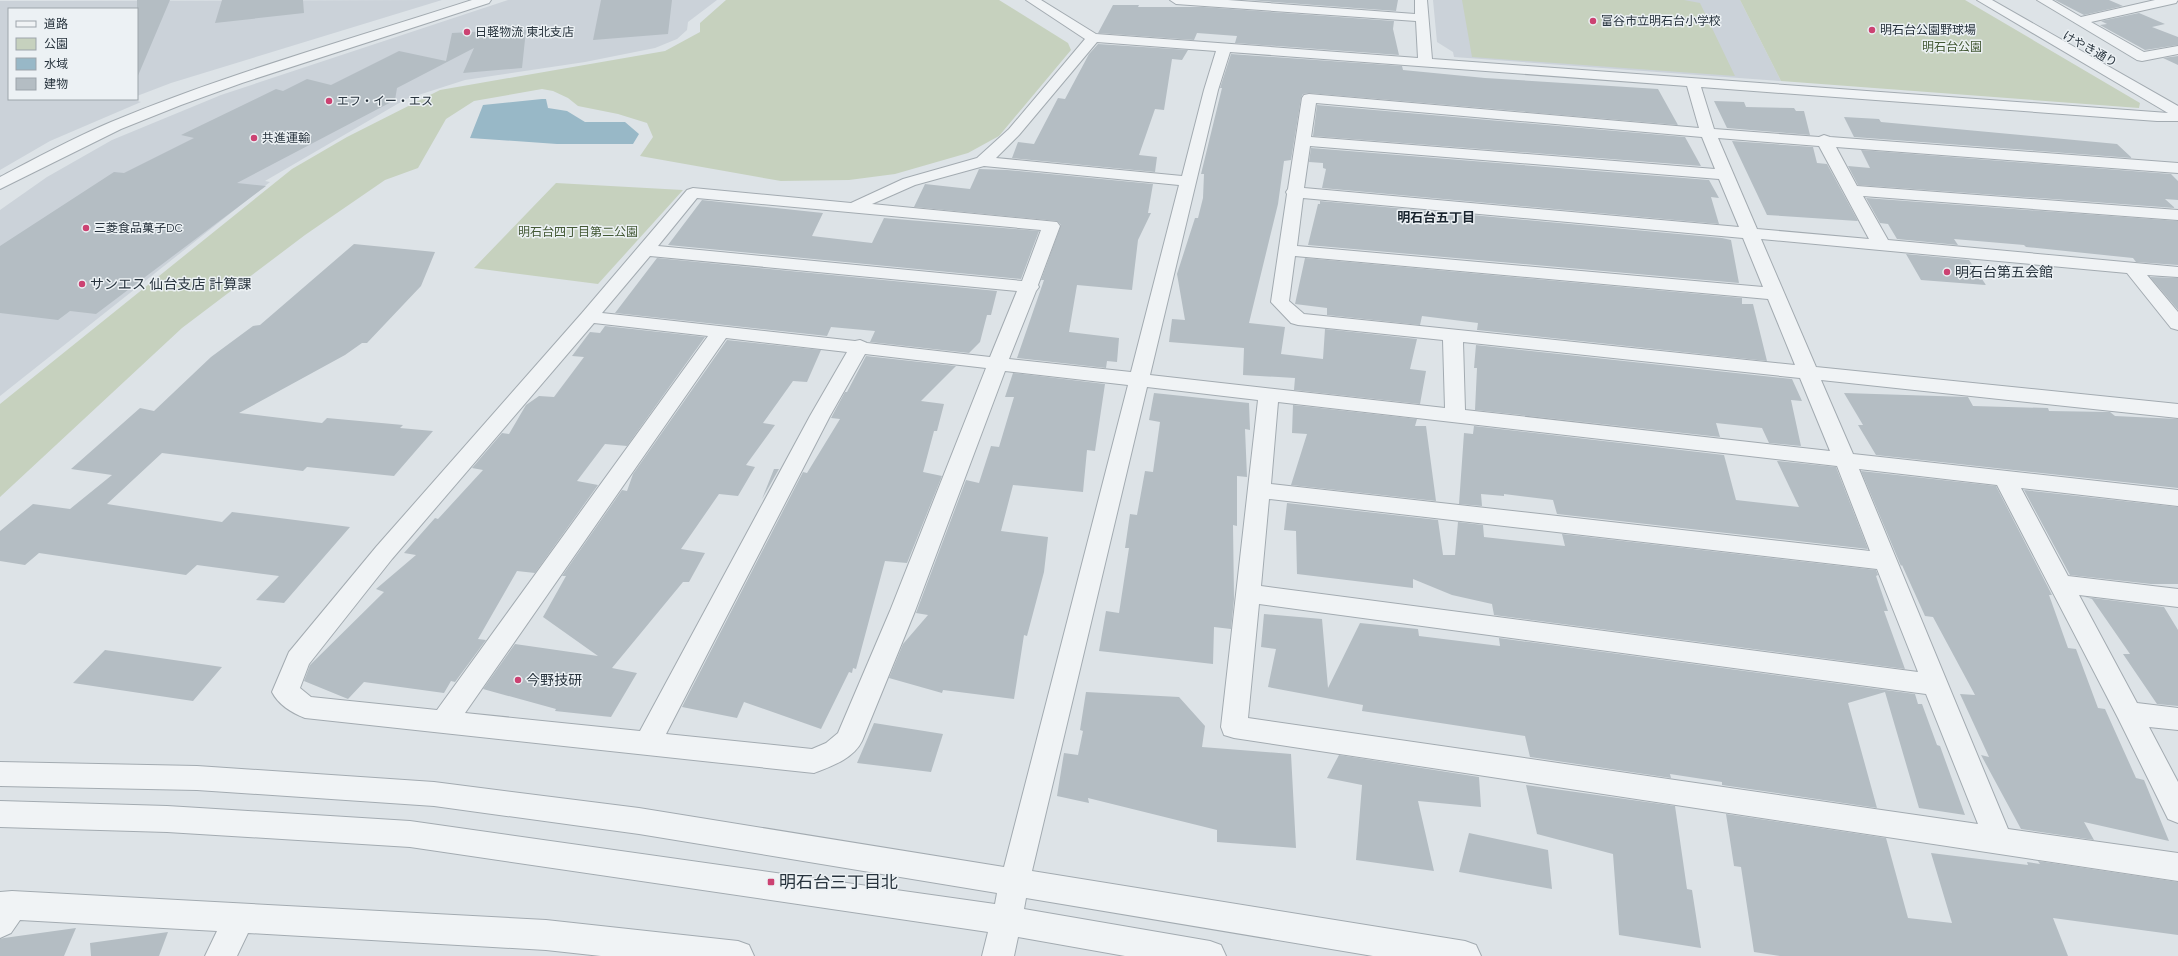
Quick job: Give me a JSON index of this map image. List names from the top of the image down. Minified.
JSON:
{"streets":{"street":["けやき通り"]},"districts":["明石台五丁目"],"parks":["明石台公園","明石台四丁目第二公園"],"places":{"other":["富谷市立明石台小学校","明石台公園野球場","日軽物流 東北支店","エフ・イー・エス","共進運輸","三菱食品菓子DC","明石台第五会館","サンエス 仙台支店 計算課","今野技研"],"transit":["明石台三丁目北"]},"legend":["道路","公園","水域","建物"]}
